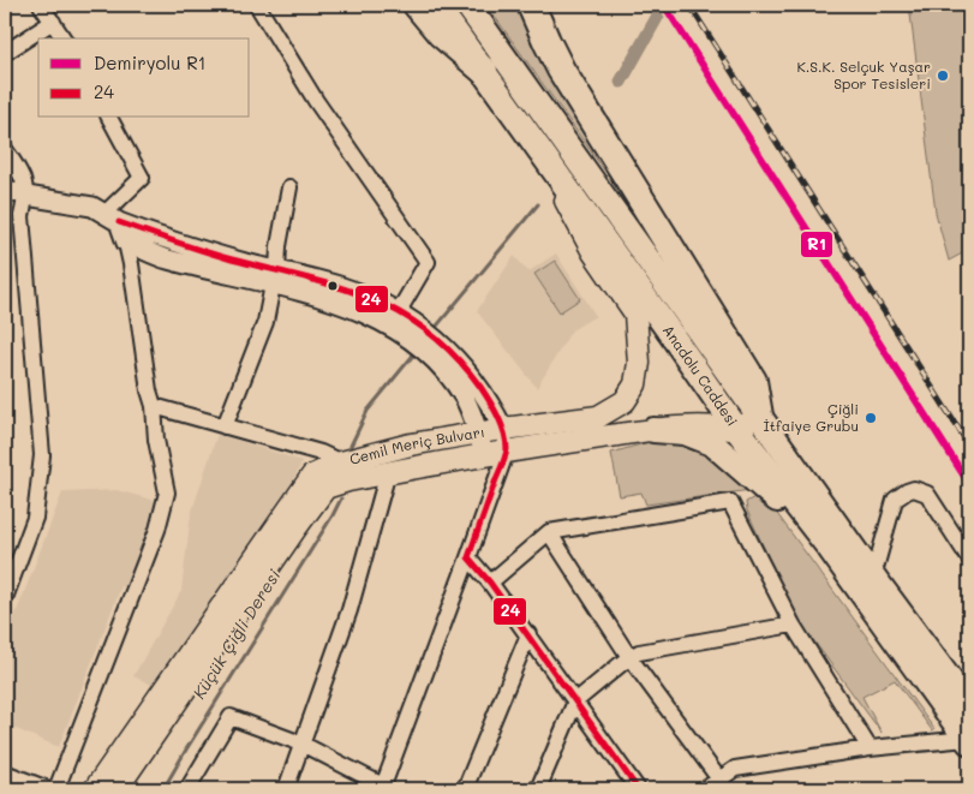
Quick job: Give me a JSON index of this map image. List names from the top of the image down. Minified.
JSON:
{"streets":{"highway":["Anadolu Caddesi"],"main road":["Cemil Meriç Bulvarı"]},"crossings":[["Anadolu Caddesi","Cemil Meriç Bulvarı"]],"water":["Küçük Çiğli Deresi"],"places":["K.S.K. Selçuk Yaşar Spor Tesisleri","Çiğli İtfaiye Grubu"],"lines":["rail line R1","transit line 24"],"legend":["Demiryolu R1","24"]}
